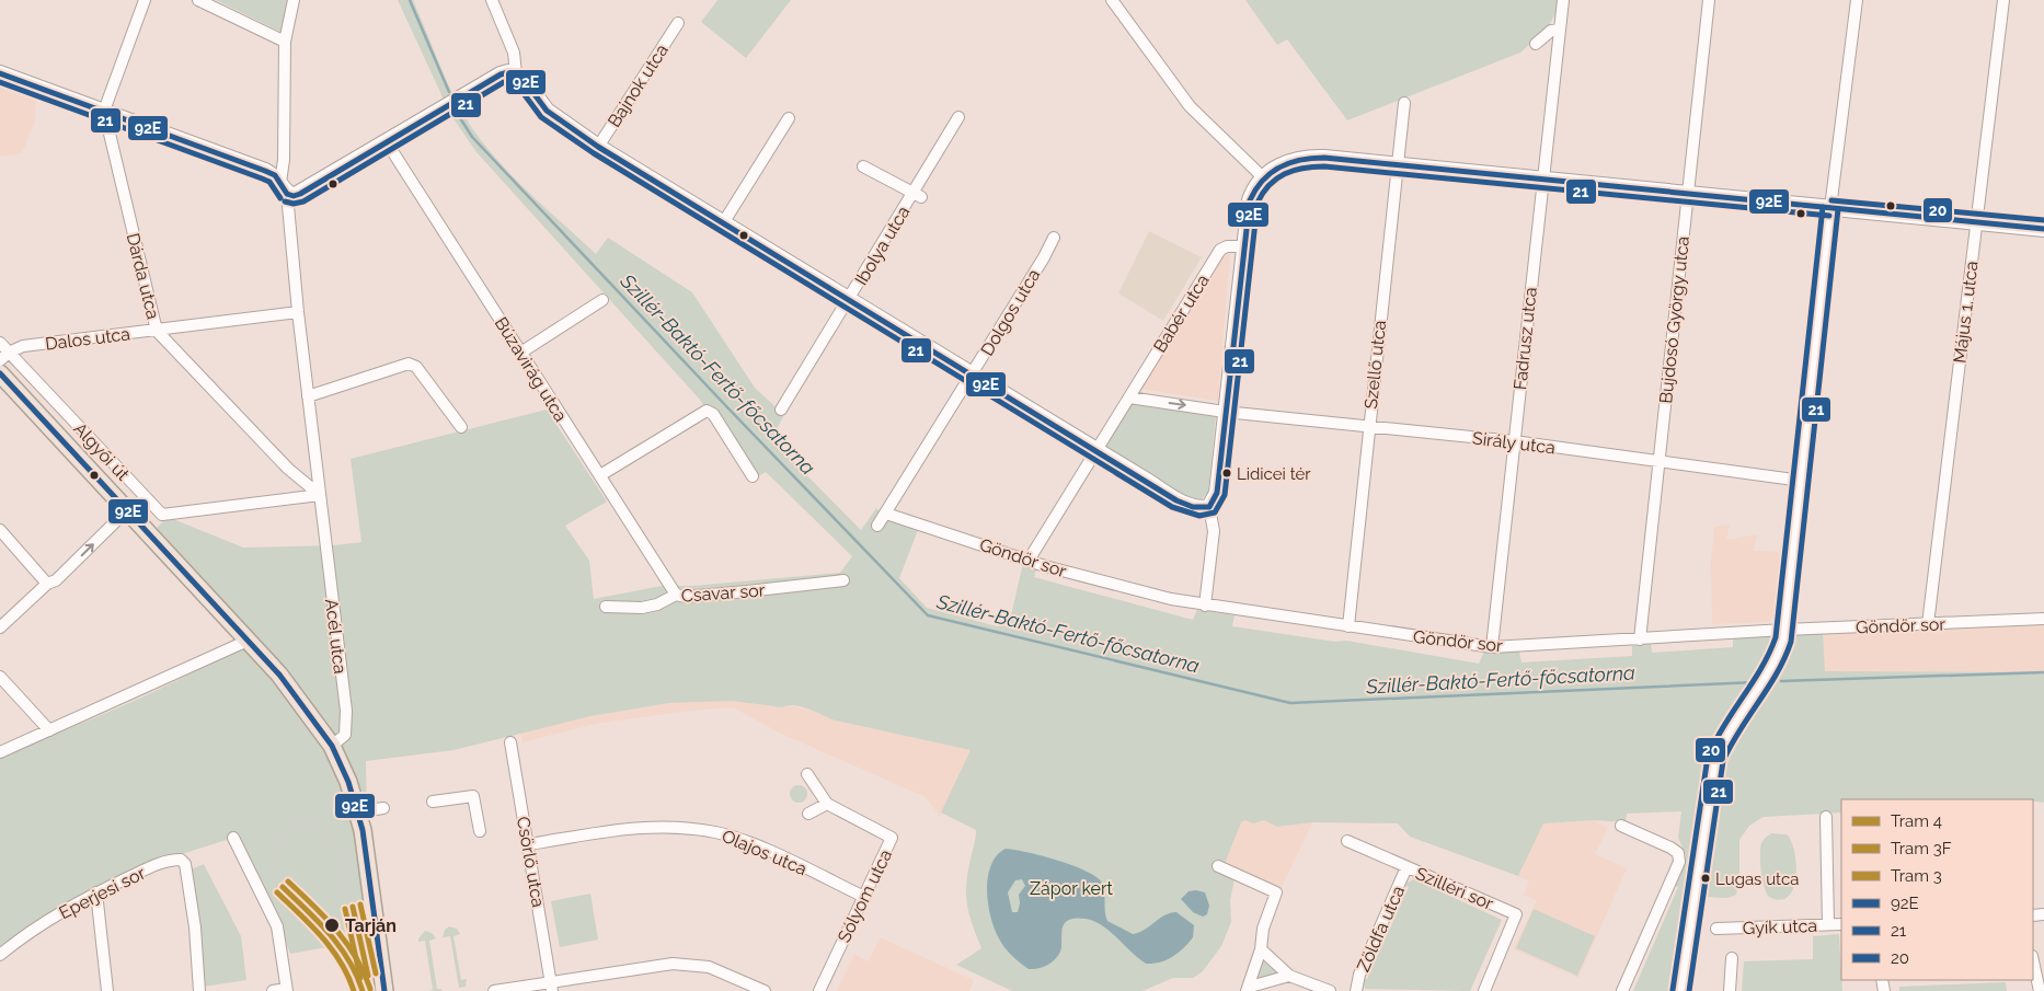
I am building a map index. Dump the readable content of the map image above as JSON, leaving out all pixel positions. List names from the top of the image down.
{
  "streets": {
    "main road": ["Algyői út"],
    "street": [
      "Bajnok utca",
      "Ibolya utca",
      "Dárda utca",
      "Dolgos utca",
      "Május 1. utca",
      "Babér utca",
      "Bujdosó György utca",
      "Dalos utca",
      "Fadrusz utca",
      "Szellő utca",
      "Búzavirág utca",
      "Sirály utca",
      "Göndör sor",
      "Csavar sor",
      "Acél utca",
      "Olajos utca",
      "Csörlő utca",
      "Szilléri sor",
      "Eperjesi sor",
      "Sólyom utca",
      "Gyík utca",
      "Zöldfa utca"
    ]
  },
  "crossings": [
    ["Dárda utca", "Dalos utca"],
    ["Dárda utca", "Algyői út"],
    ["Dárda utca", "Acél utca"],
    ["Dolgos utca", "Göndör sor"],
    ["Május 1. utca", "Göndör sor"],
    ["Bujdosó György utca", "Sirály utca"],
    ["Bujdosó György utca", "Göndör sor"],
    ["Dalos utca", "Algyői út"],
    ["Dalos utca", "Acél utca"],
    ["Fadrusz utca", "Sirály utca"],
    ["Fadrusz utca", "Göndör sor"],
    ["Szellő utca", "Sirály utca"],
    ["Szellő utca", "Göndör sor"],
    ["Búzavirág utca", "Csavar sor"],
    ["Algyői út", "Acél utca"],
    ["Olajos utca", "Csörlő utca"],
    ["Olajos utca", "Sólyom utca"],
    ["Szilléri sor", "Zöldfa utca"]
  ],
  "water": ["Szillér-Baktó-Fertő-főcsatorna"],
  "parks": ["Zápor kert"],
  "places": ["Lidicei tér", "Lugas utca", "Tarján"],
  "lines": [
    "transit line 92E",
    "transit line 21",
    "transit line 20",
    "tram line 3",
    "tram line 4",
    "tram line 3F"
  ],
  "legend": [
    "Tram 4",
    "Tram 3F",
    "Tram 3",
    "92E",
    "21",
    "20"
  ]
}
